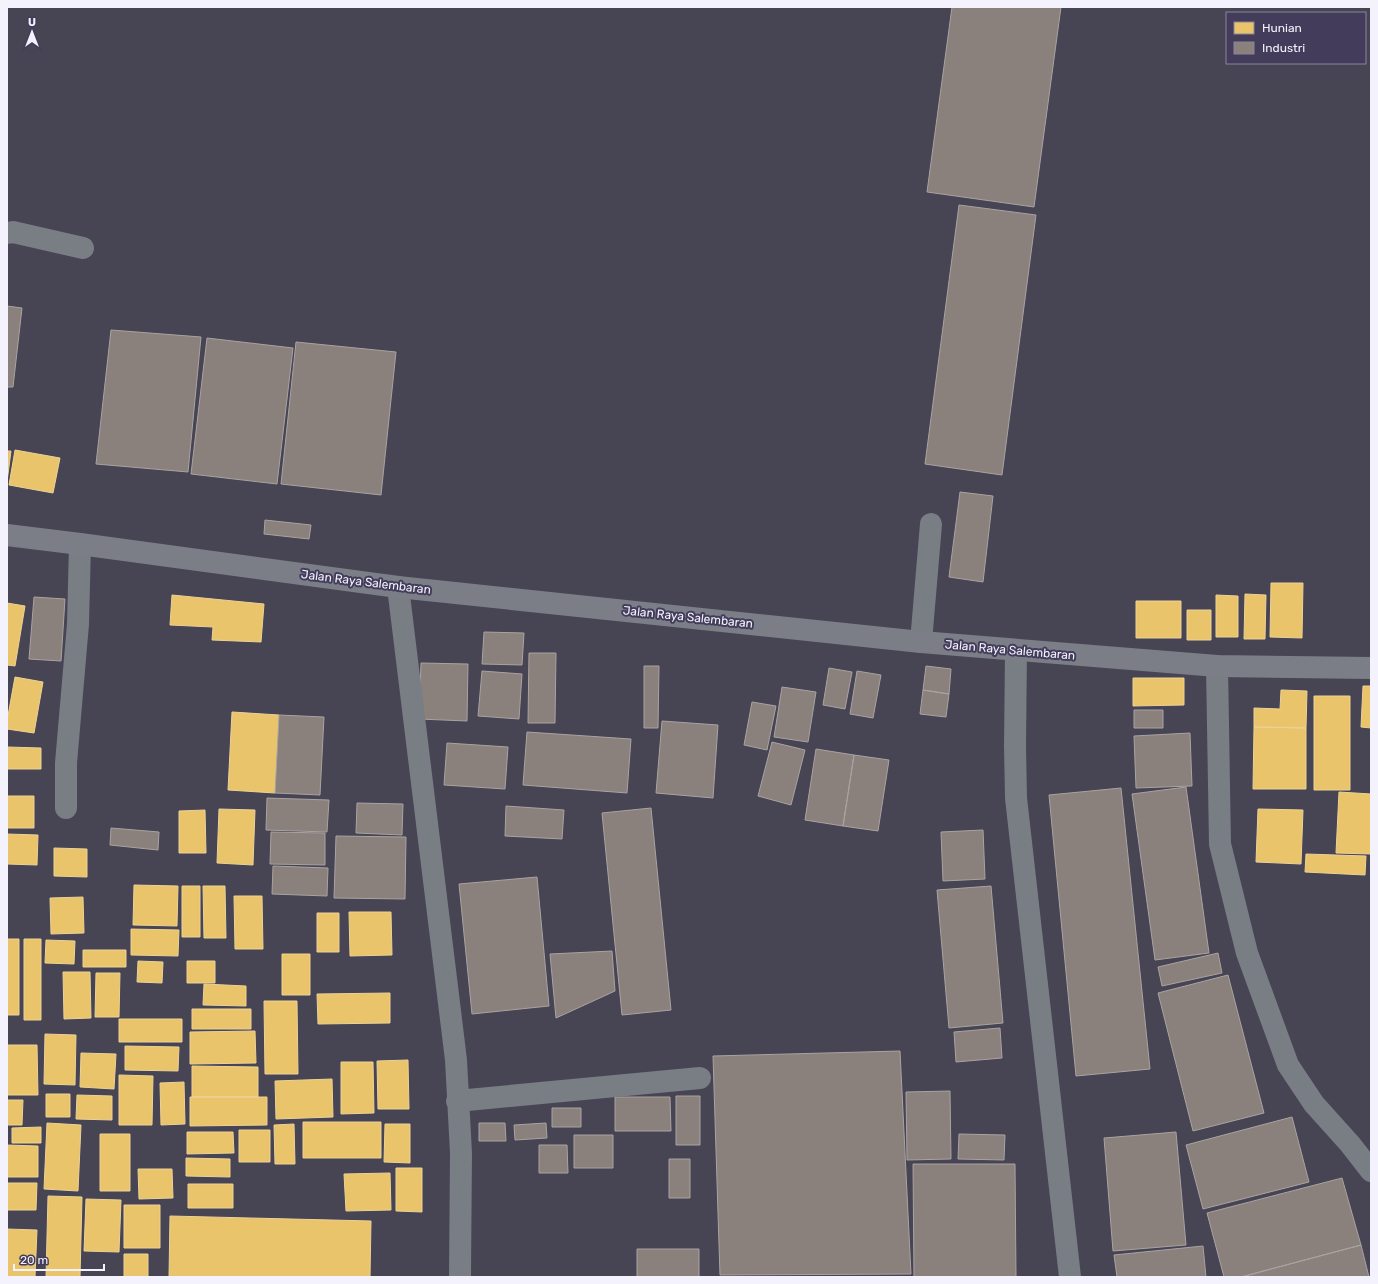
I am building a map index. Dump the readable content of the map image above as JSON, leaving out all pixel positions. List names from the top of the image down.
{
  "streets": {
    "main road": ["Jalan Raya Salembaran"]
  },
  "legend": ["Hunian", "Industri"],
  "scale_bar": "20 m",
  "north": "top"
}
